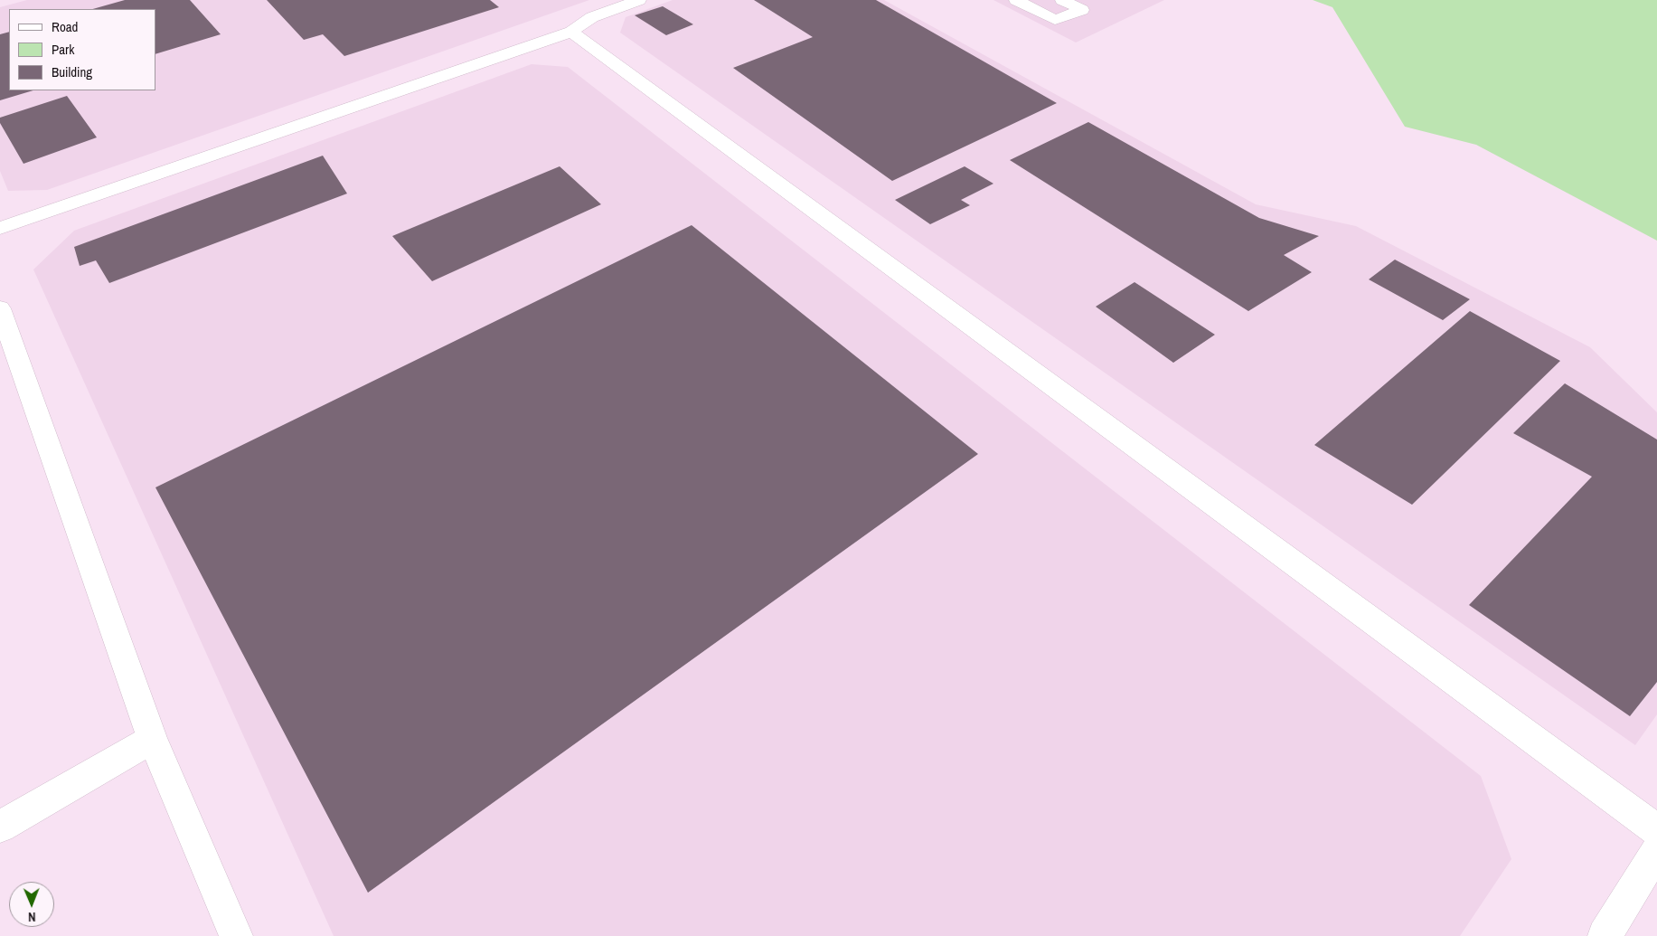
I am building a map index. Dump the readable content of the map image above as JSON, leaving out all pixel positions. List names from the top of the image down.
{
  "legend": ["Road", "Park", "Building"],
  "north": "bottom"
}
